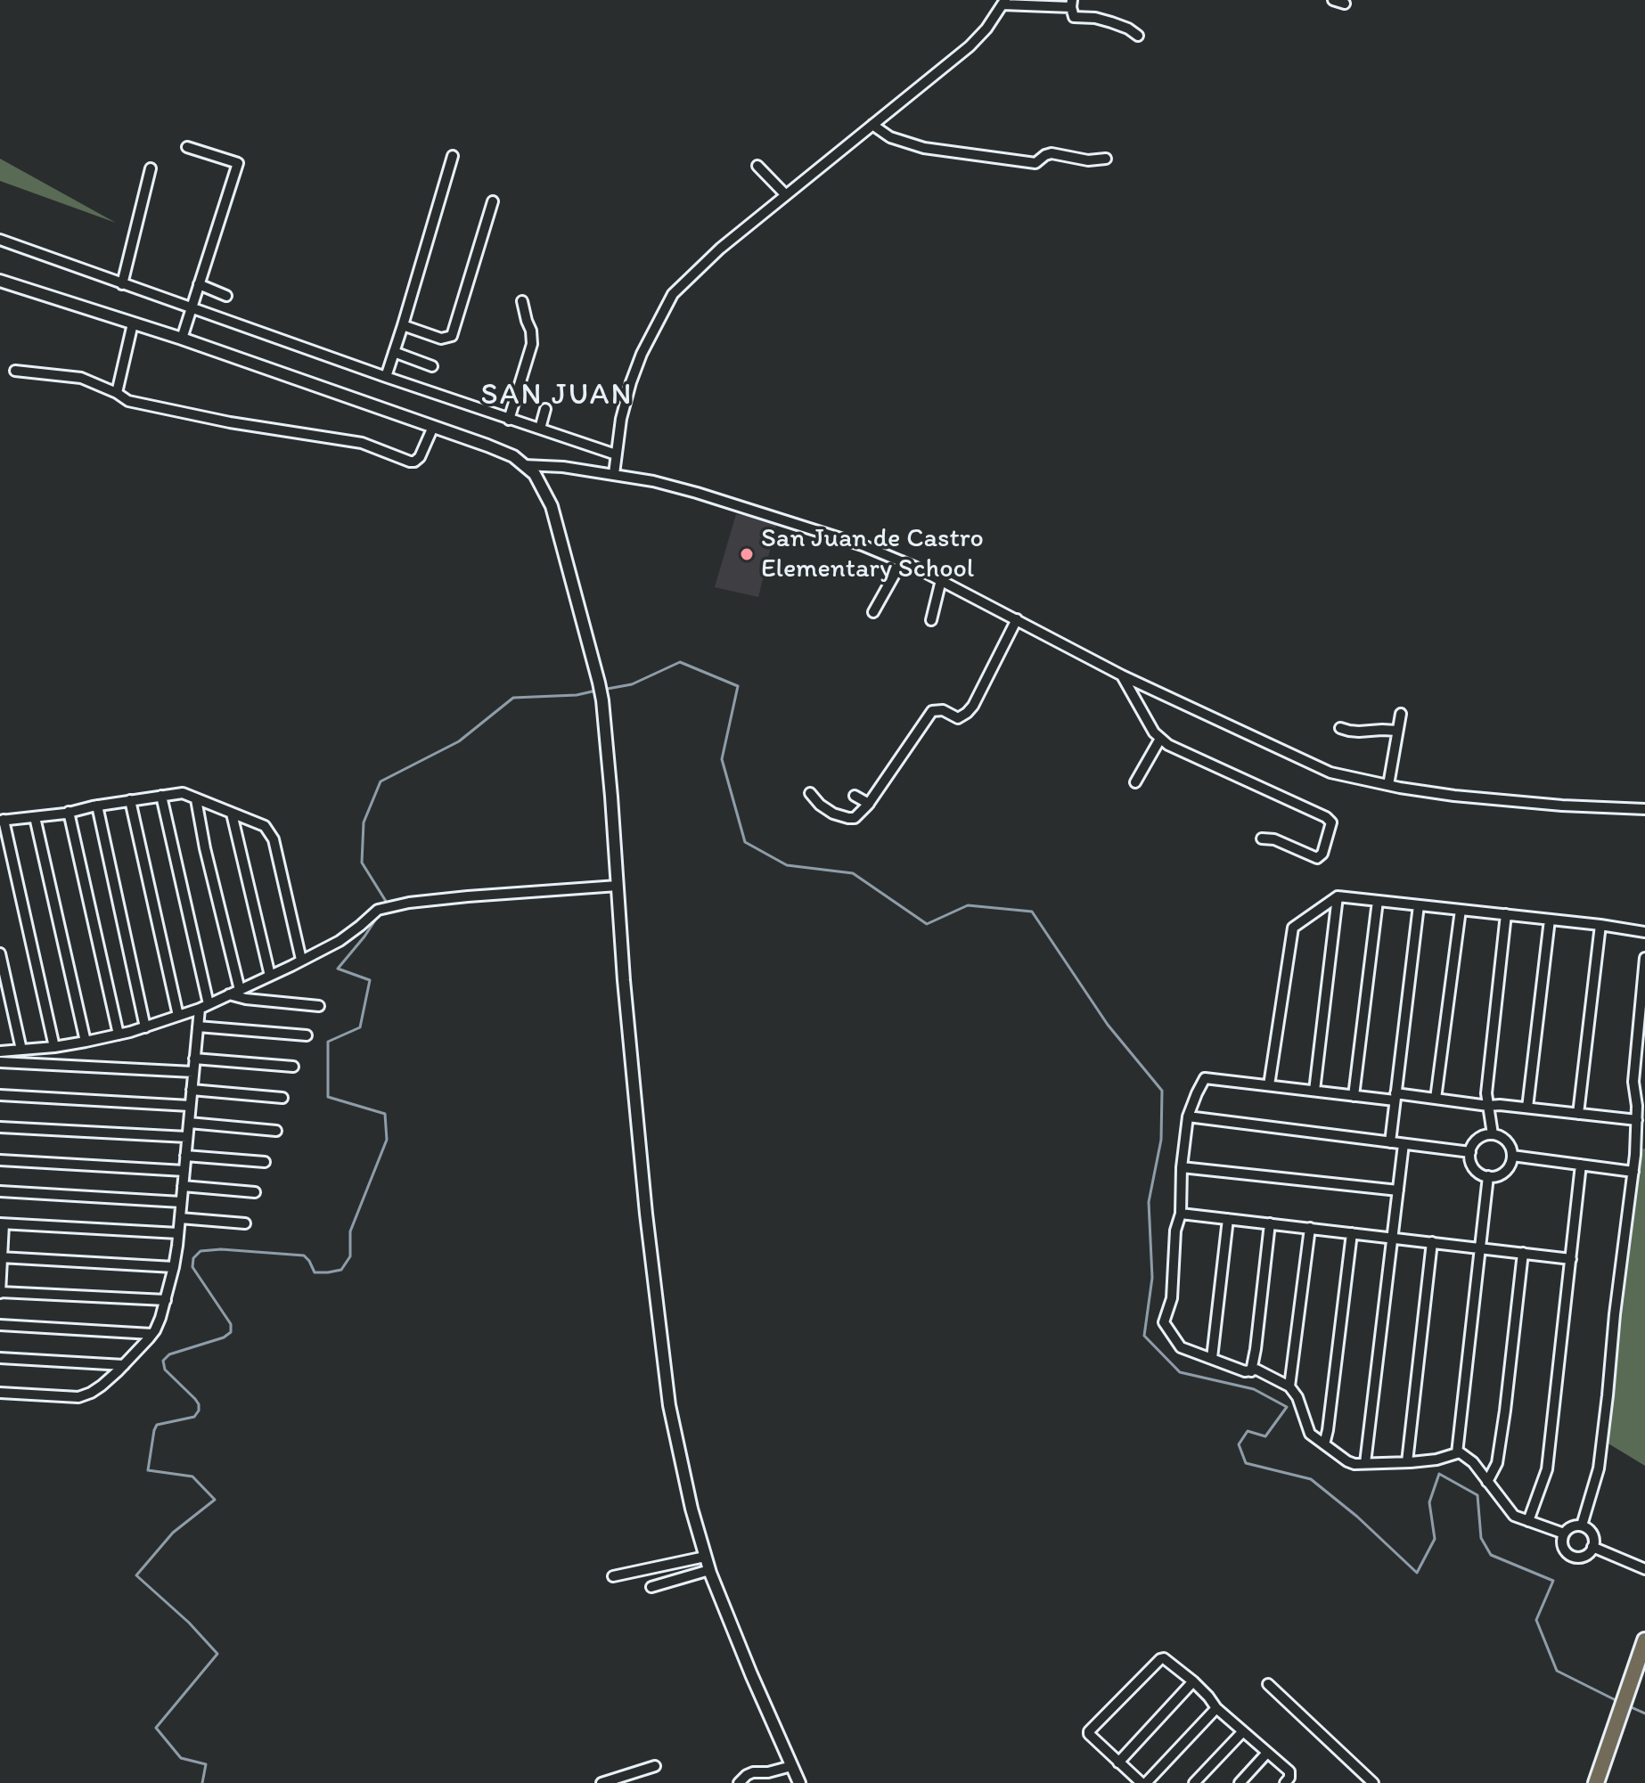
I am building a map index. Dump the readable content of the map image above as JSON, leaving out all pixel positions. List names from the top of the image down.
{
  "districts": ["SAN JUAN"],
  "places": ["San Juan de Castro Elementary School"]
}
